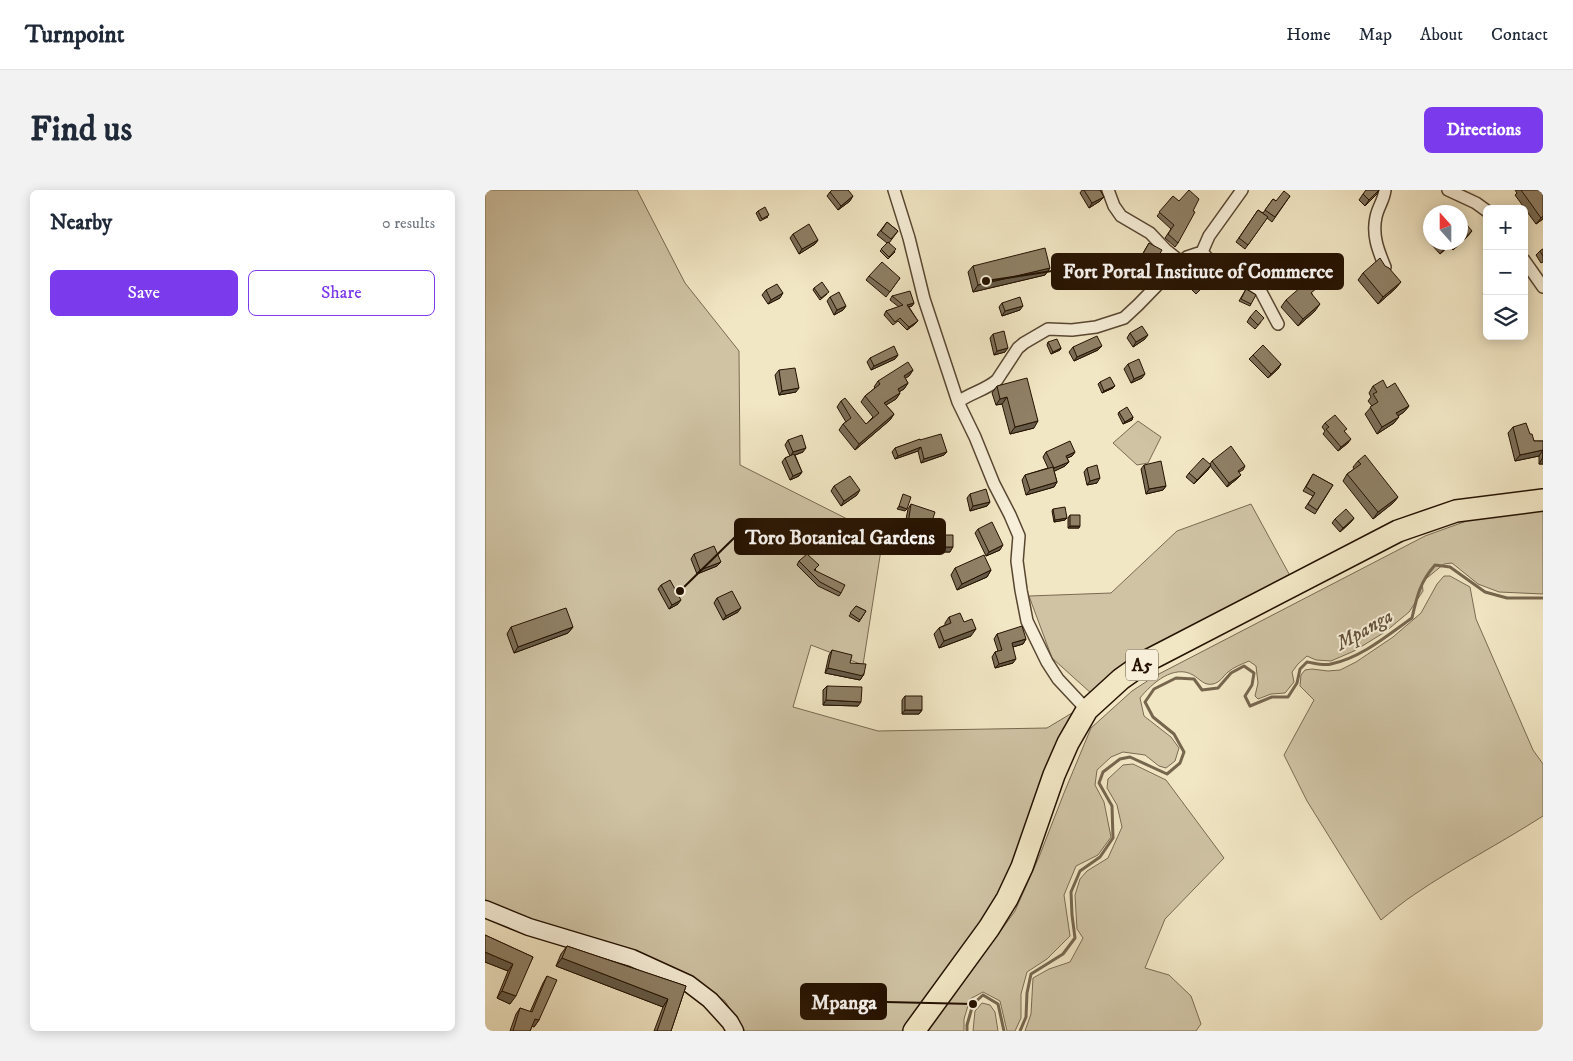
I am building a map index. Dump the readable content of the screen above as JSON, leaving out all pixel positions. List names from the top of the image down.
{
  "streets": {
    "highway": ["A5"]
  },
  "water": ["Mpanga"],
  "places": ["Fort Portal Institute of Commerce", "Toro Botanical Gardens", "Mpanga"],
  "north": "top",
  "page": {
    "header": "Turnpoint",
    "nav": [
      "Home",
      "Map",
      "About",
      "Contact"
    ],
    "buttons": [
      "Directions",
      ["Save", "Share"]
    ],
    "title": "Find us",
    "heading": ["Nearby", "0 results"],
    "map_buttons": ["+", "−"]
  }
}
